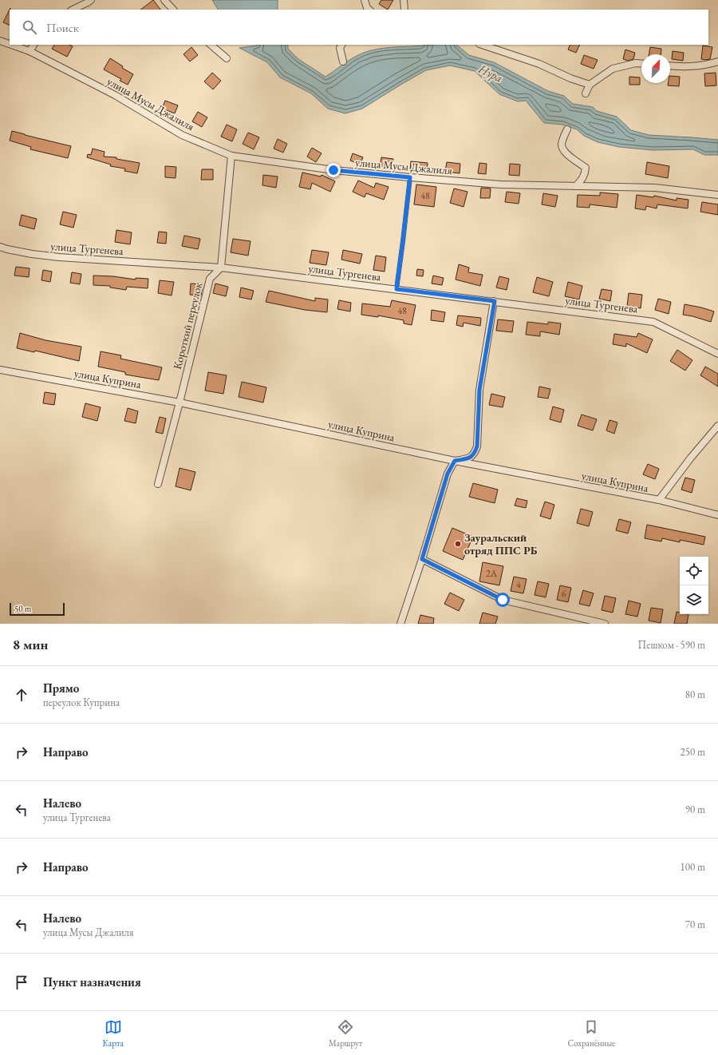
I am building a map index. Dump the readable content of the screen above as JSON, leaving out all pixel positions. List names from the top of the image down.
{
  "streets": {
    "street": [
      "улица Мусы Джалиля",
      "улица Тургенева",
      "Короткий переулок",
      "улица Куприна"
    ]
  },
  "crossings": [
    ["улица Тургенева", "Короткий переулок"],
    ["Короткий переулок", "улица Куприна"]
  ],
  "water": ["Нура"],
  "places": ["Зауральский отряд ППС РБ"],
  "house_numbers": [
    "48",
    "48",
    "2А",
    "4",
    "6"
  ],
  "scale_bar": "50 m",
  "north": "top right",
  "page": {
    "search": "Поиск",
    "scale": "50 m",
    "heading": ["8 мин", "Пешком · 590 m"],
    "list": [
      ["Прямо", "переулок Куприна", "80 m"],
      ["Направо", "250 m"],
      ["Налево", "улица Тургенева", "90 m"],
      ["Направо", "100 m"],
      ["Налево", "улица Мусы Джалиля", "70 m"],
      "Пункт назначения"
    ],
    "nav": ["Карта", "Маршрут", "Сохранённые"]
  }
}
